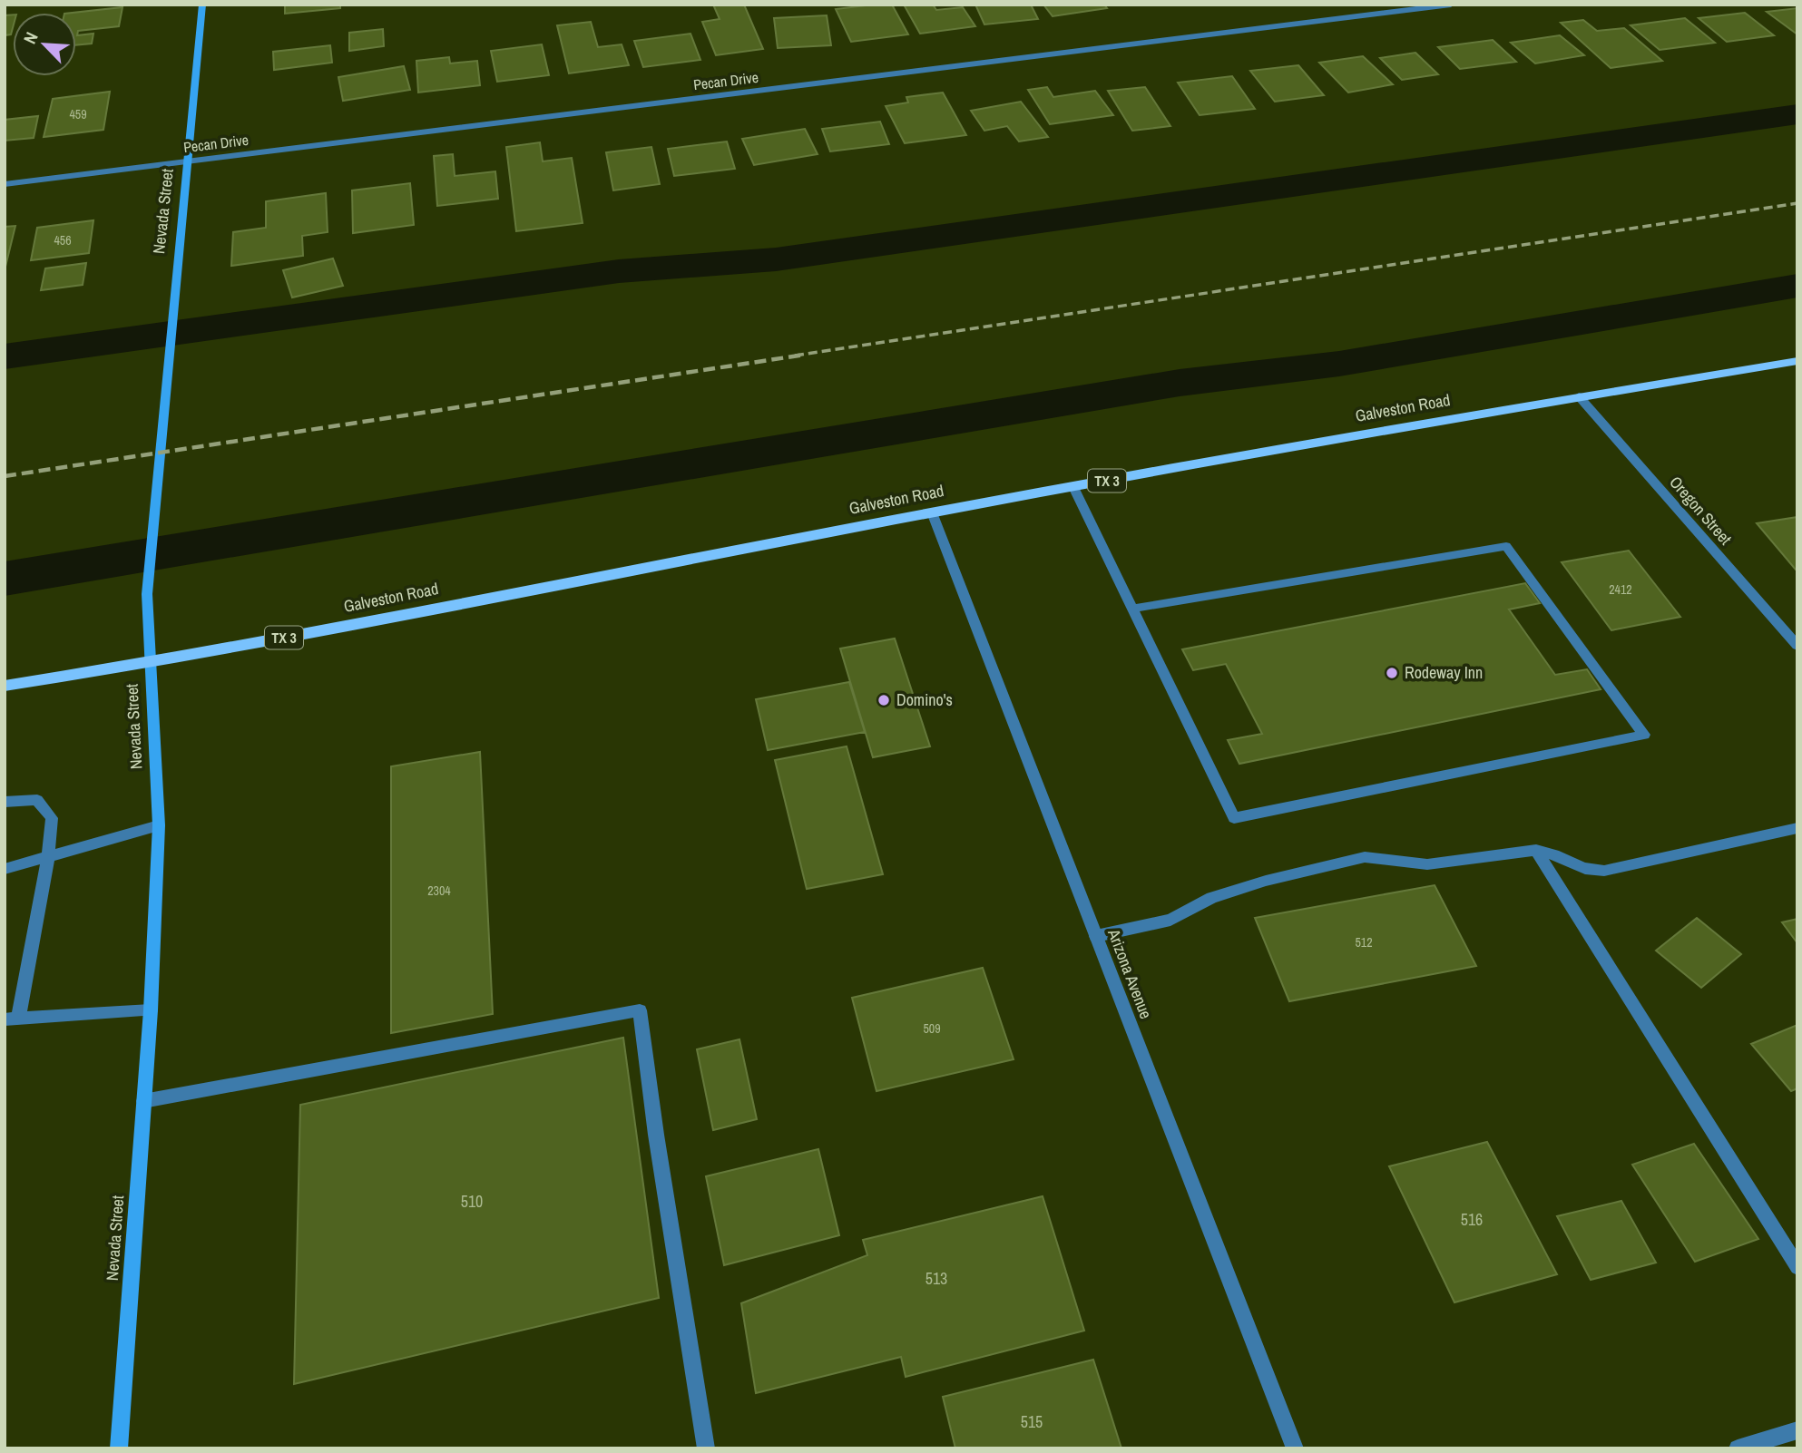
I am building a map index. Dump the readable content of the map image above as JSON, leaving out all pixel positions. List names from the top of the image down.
{
  "streets": {
    "main road": ["Galveston Road", "TX 3"],
    "street": [
      "Pecan Drive",
      "Nevada Street",
      "Oregon Street",
      "Arizona Avenue"
    ]
  },
  "crossings": [
    ["Pecan Drive", "Nevada Street"],
    ["Nevada Street", "Galveston Road"],
    ["Galveston Road", "Oregon Street"],
    ["Galveston Road", "Arizona Avenue"]
  ],
  "places": ["Rodeway Inn", "Domino's"],
  "house_numbers": [
    "459",
    "456",
    "2412",
    "2304",
    "512",
    "509",
    "510",
    "516",
    "513",
    "515"
  ],
  "north": "top left"
}
